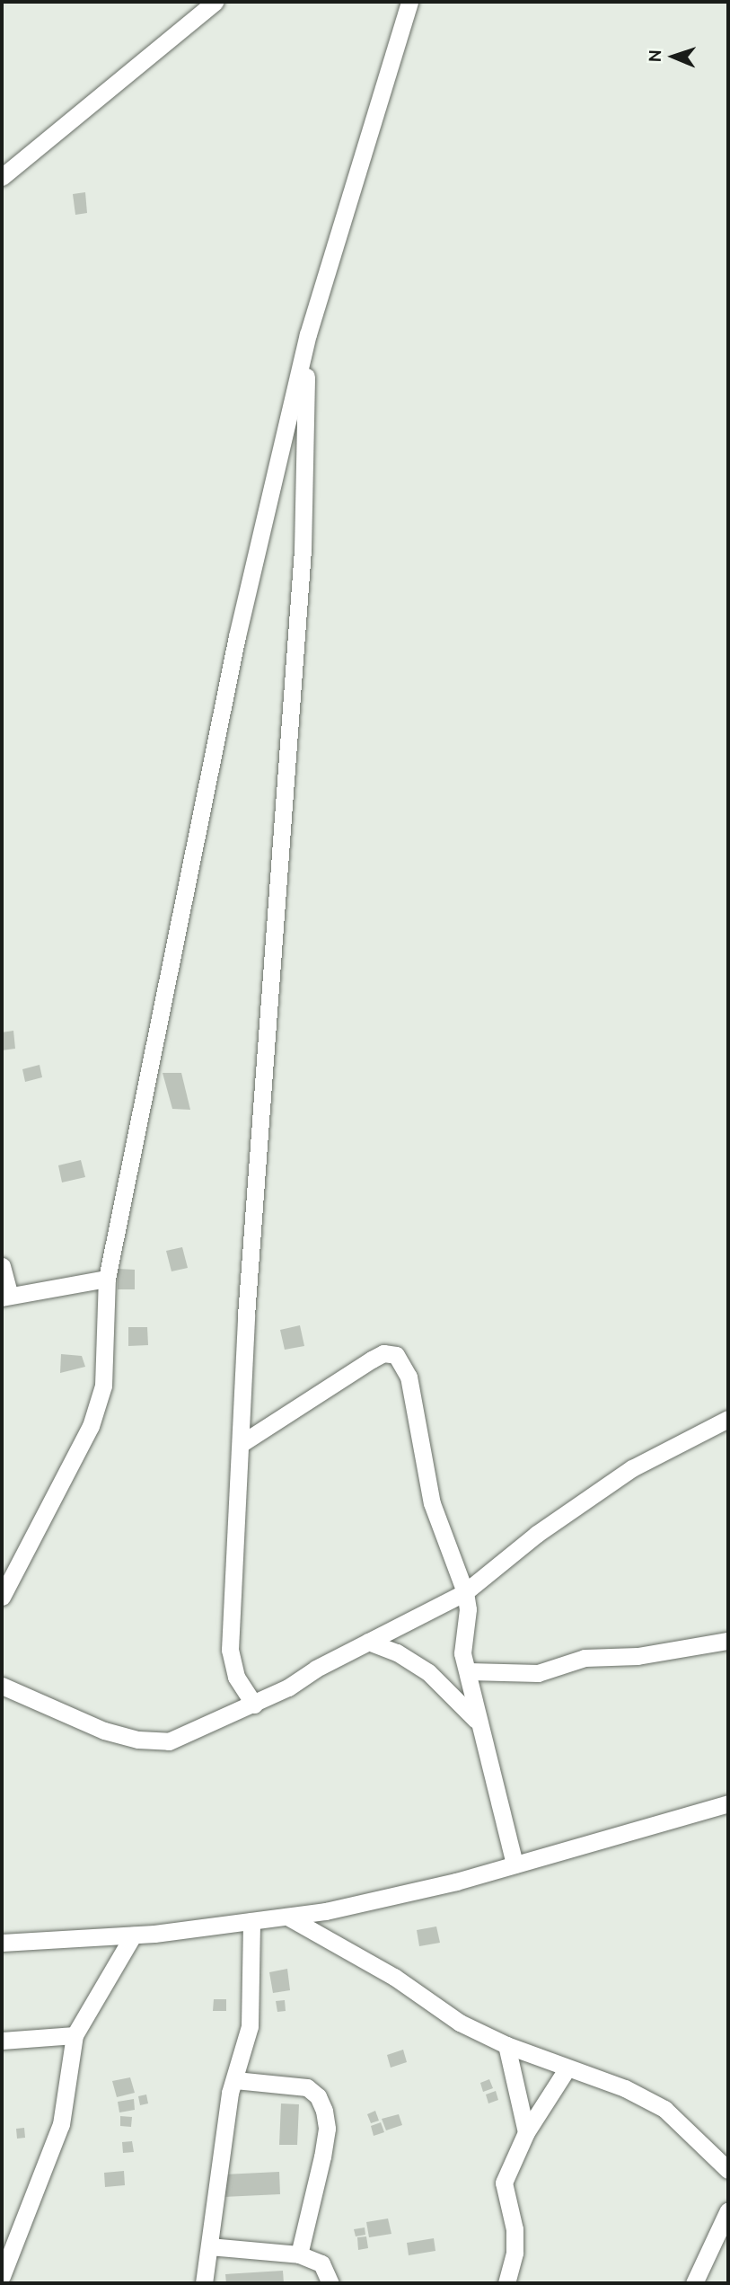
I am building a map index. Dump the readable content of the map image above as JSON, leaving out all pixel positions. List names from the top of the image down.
{
  "north": "left"
}
